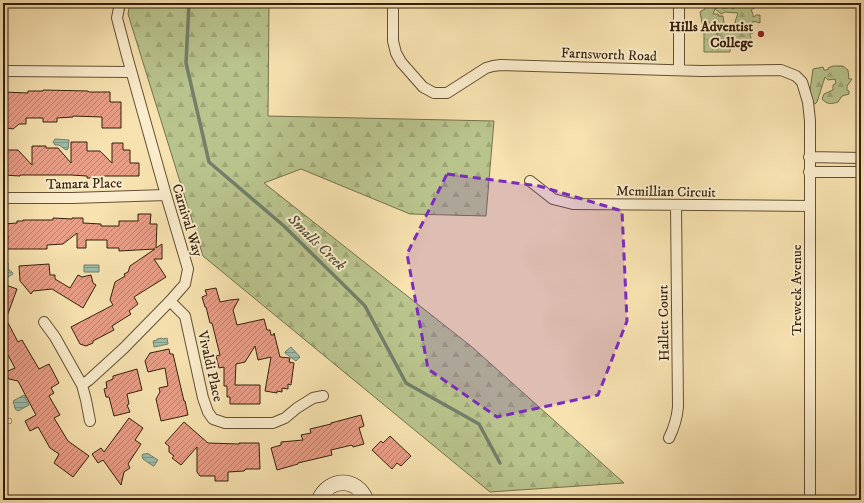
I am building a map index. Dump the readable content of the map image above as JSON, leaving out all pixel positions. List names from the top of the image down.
{
  "streets": {
    "street": [
      "Farnsworth Road",
      "Tamara Place",
      "Mcmillian Circuit",
      "Carnival Way",
      "Treweek Avenue",
      "Hallett Court",
      "Vivaldi Place"
    ]
  },
  "crossings": [
    ["Farnsworth Road", "Treweek Avenue"],
    ["Tamara Place", "Carnival Way"],
    ["Mcmillian Circuit", "Treweek Avenue"],
    ["Mcmillian Circuit", "Hallett Court"],
    ["Carnival Way", "Vivaldi Place"]
  ],
  "water": ["Smalls Creek"],
  "places": ["Hills Adventist College"]
}
